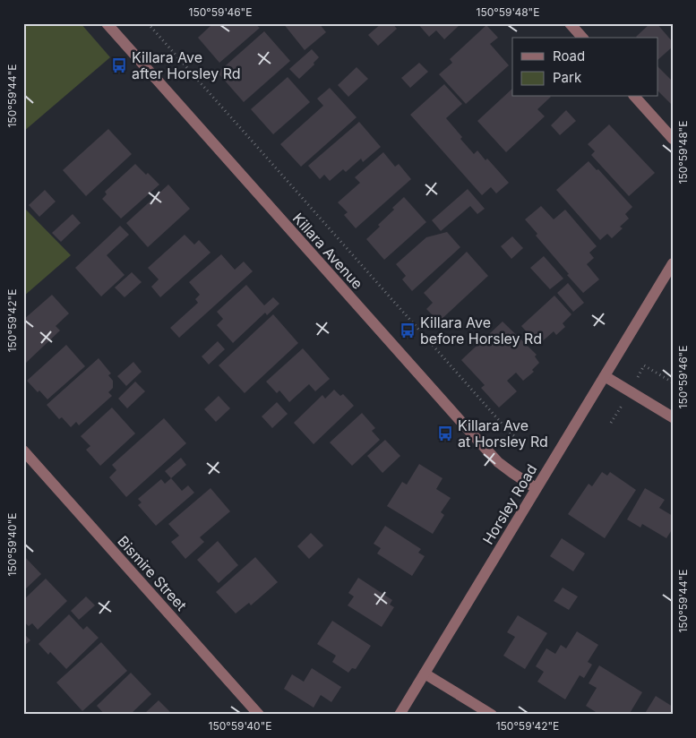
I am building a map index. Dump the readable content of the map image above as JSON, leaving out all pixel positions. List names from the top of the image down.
{
  "streets": {
    "street": ["Killara Avenue", "Horsley Road", "Bismire Street"]
  },
  "crossings": [
    ["Killara Avenue", "Horsley Road"]
  ],
  "places": {
    "bus stop": ["Killara Ave after Horsley Rd", "Killara Ave before Horsley Rd", "Killara Ave at Horsley Rd"]
  },
  "legend": ["Road", "Park"],
  "coordinates": [
    "150°59'46\"E",
    "150°59'48\"E",
    "150°59'44\"E",
    "150°59'42\"E",
    "150°59'40\"E"
  ]
}
